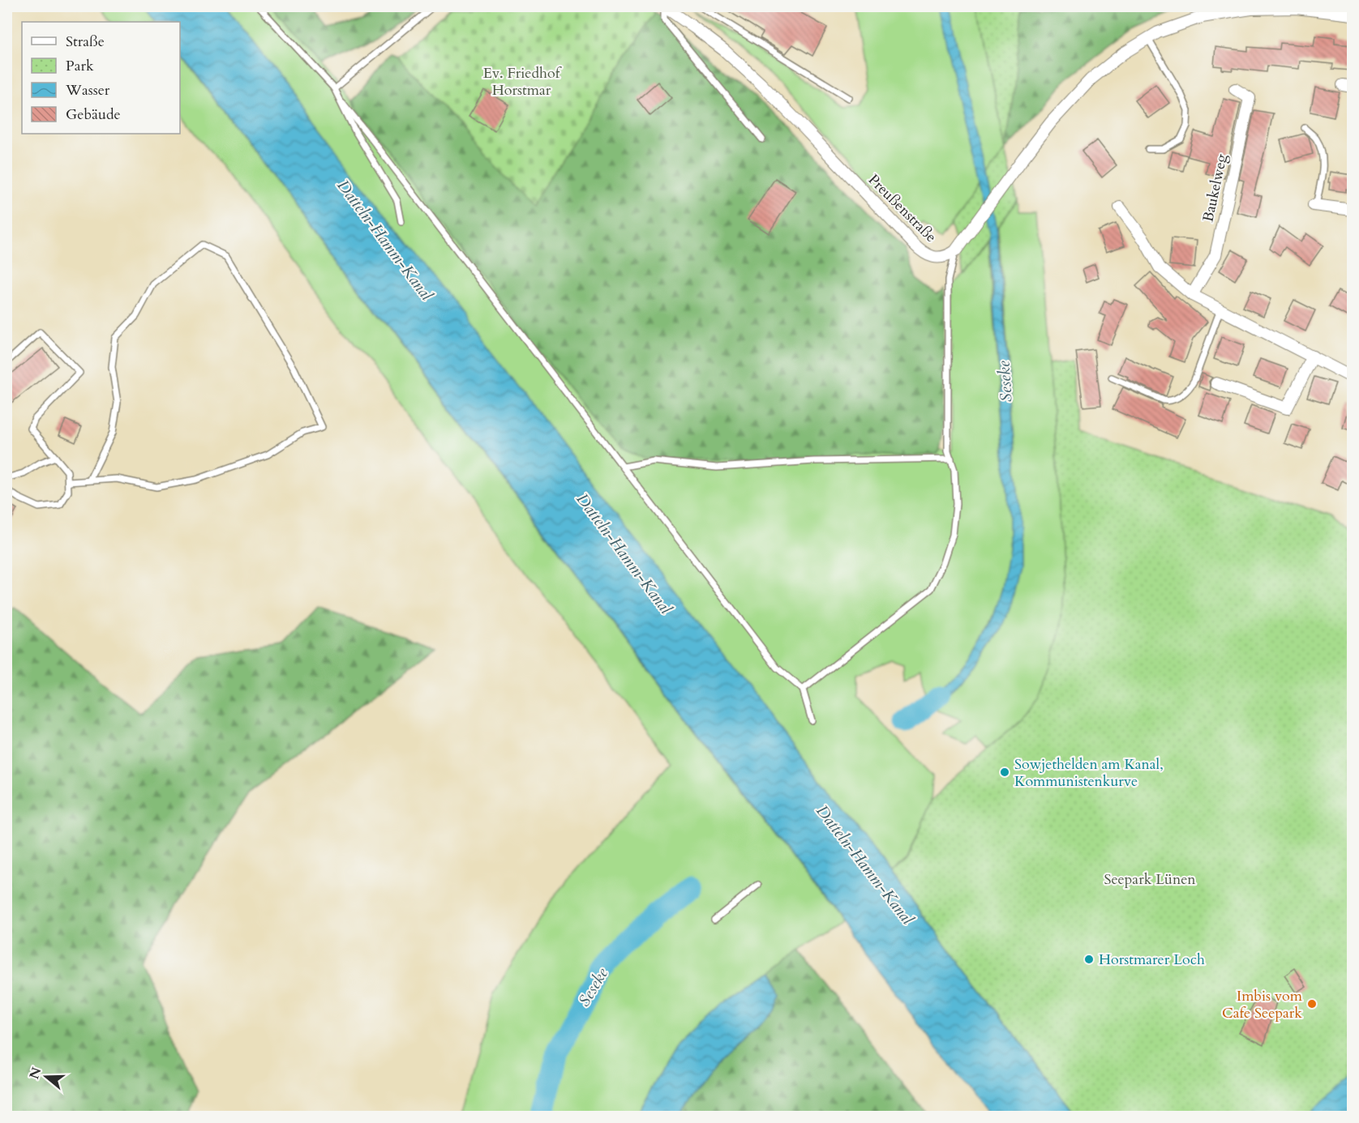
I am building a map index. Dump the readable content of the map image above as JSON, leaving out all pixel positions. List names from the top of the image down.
{
  "streets": {
    "street": ["Baukelweg", "Preußenstraße"]
  },
  "water": ["Datteln-Hamm-Kanal", "Seseke"],
  "parks": ["Ev. Friedhof Horstmar", "Seepark Lünen"],
  "places": ["Sowjethelden am Kanal, Kommunistenkurve", "Horstmarer Loch", "Imbis vom Cafe Seepark"],
  "legend": [
    "Straße",
    "Park",
    "Wasser",
    "Gebäude"
  ],
  "north": "left"
}
